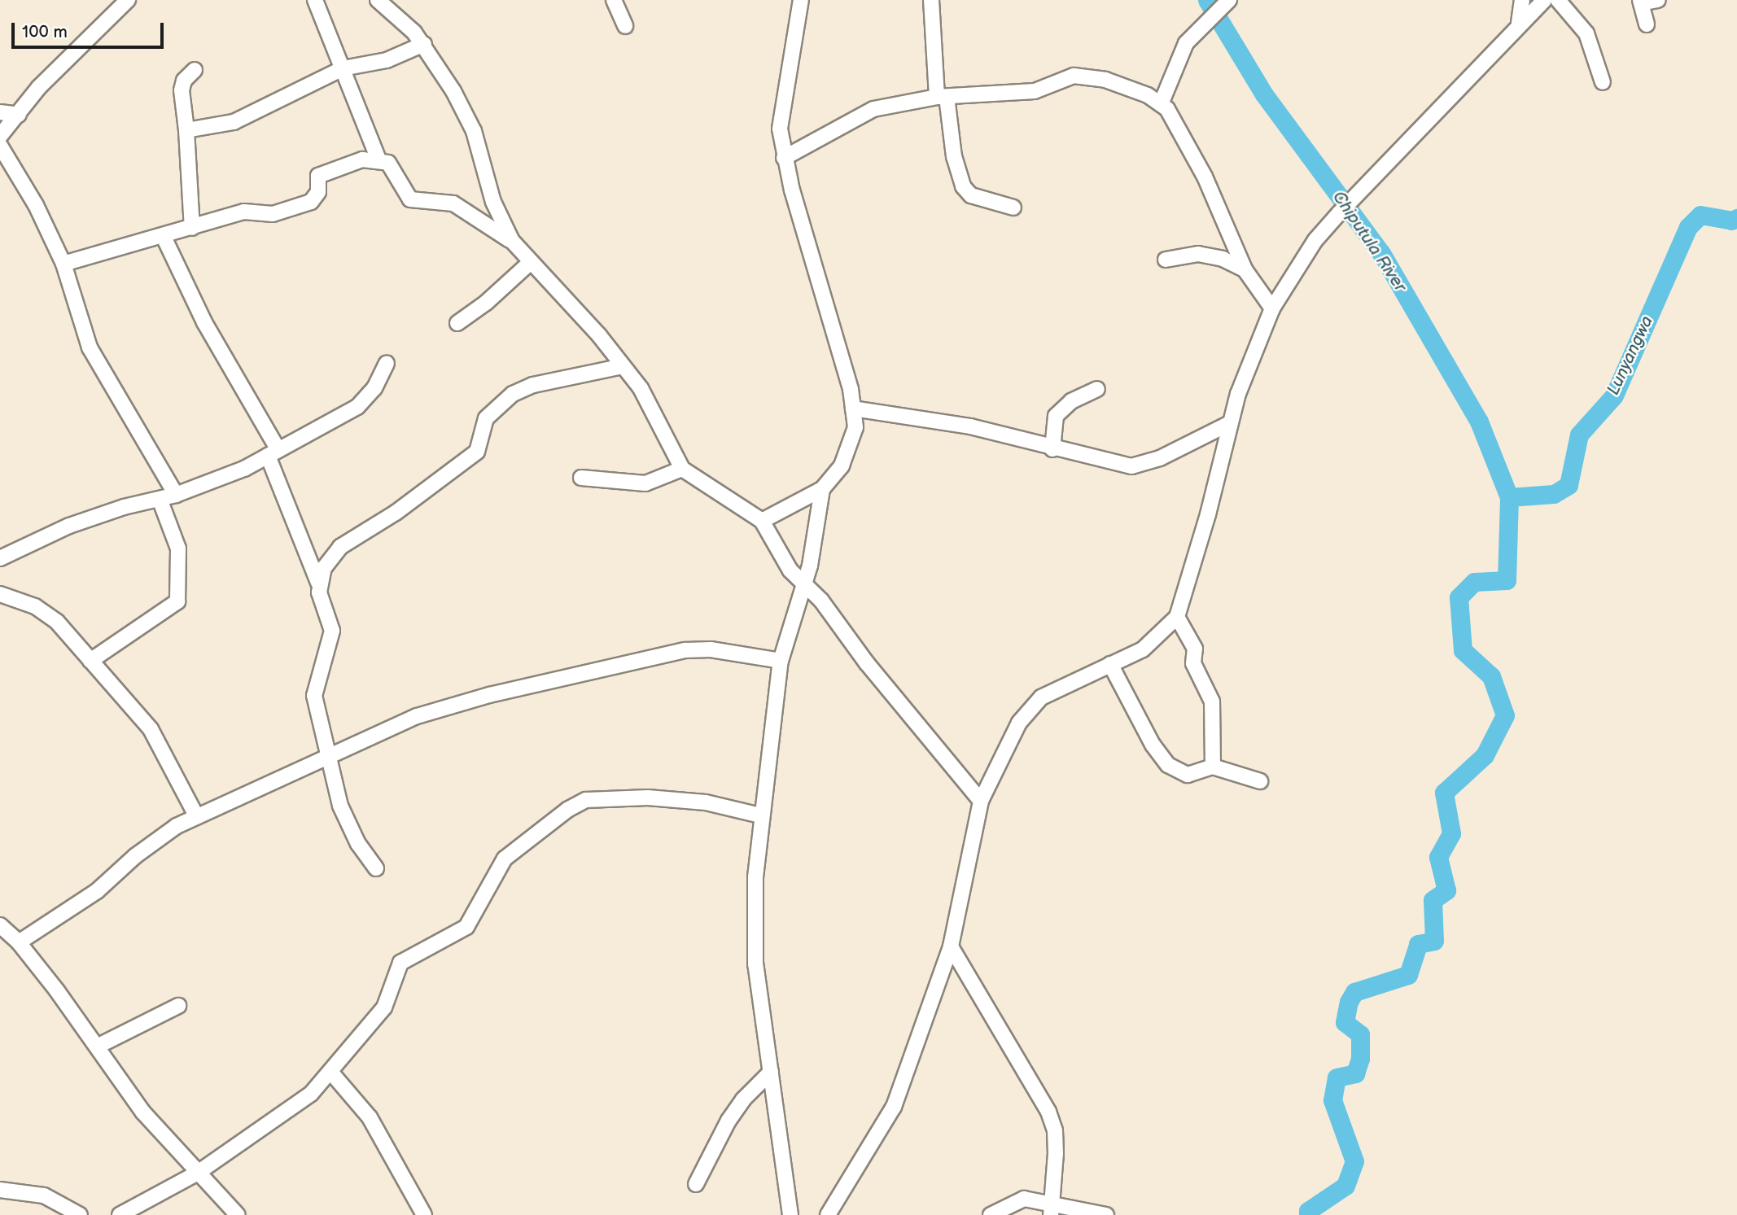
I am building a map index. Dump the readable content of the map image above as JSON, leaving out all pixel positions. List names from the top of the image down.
{
  "water": ["Chiputula River", "Lunyangwa"],
  "scale_bar": "100 m"
}
